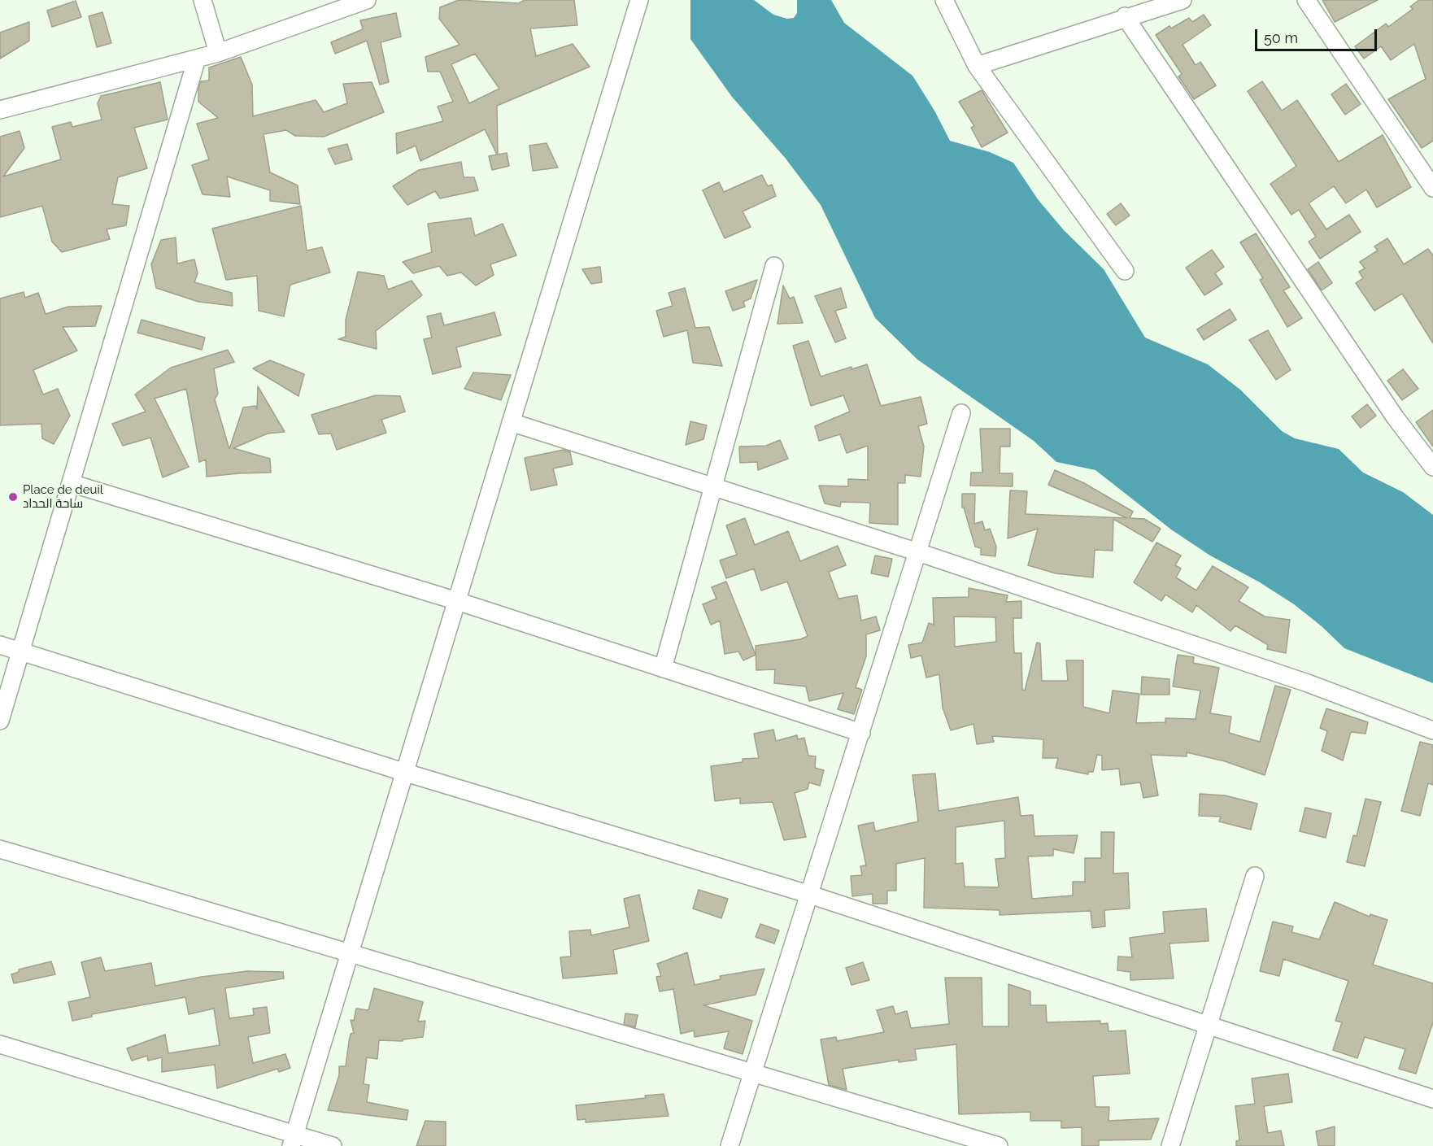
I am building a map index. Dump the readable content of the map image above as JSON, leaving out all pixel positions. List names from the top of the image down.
{
  "places": ["Place de deuil ساحة الحداد"],
  "scale_bar": "50 m"
}
